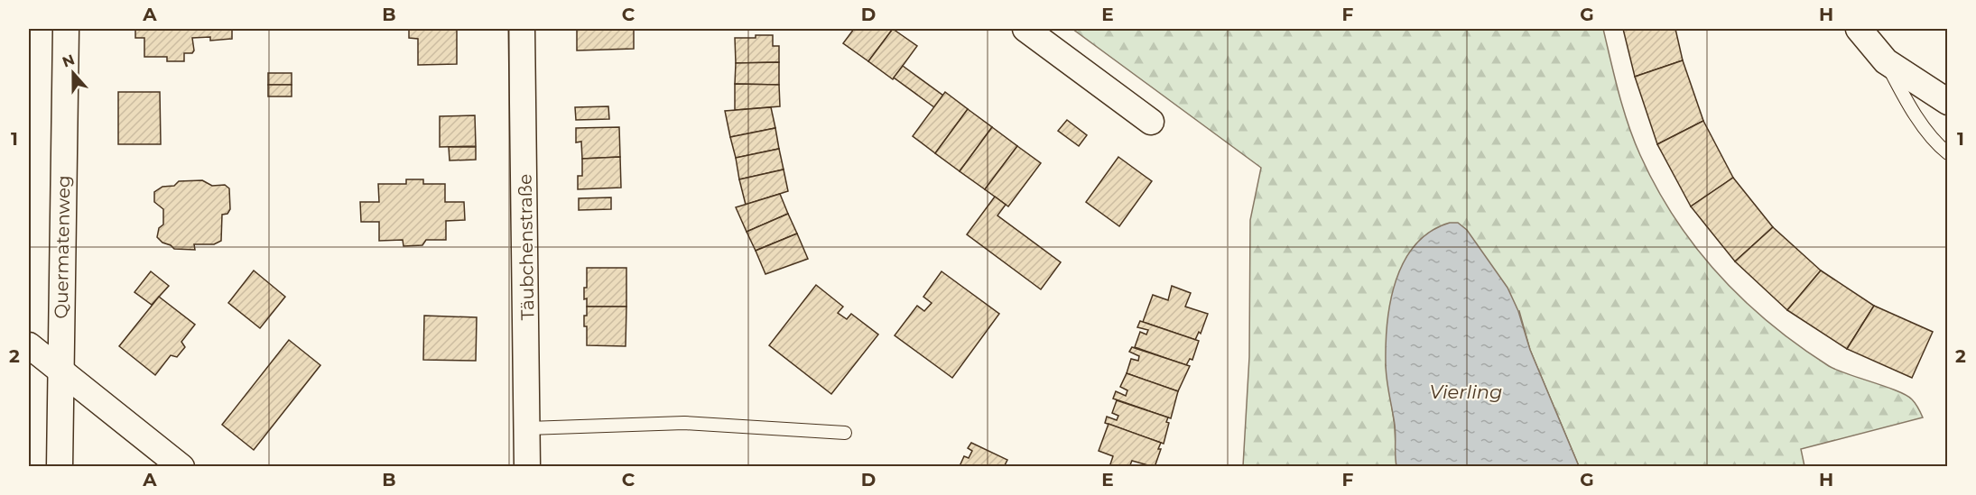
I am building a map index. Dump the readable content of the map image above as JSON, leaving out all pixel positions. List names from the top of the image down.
{
  "streets": {
    "street": ["Quermatenweg", "Täubchenstraße"]
  },
  "water": ["Vierling"],
  "north": "top",
  "grid": {
    "columns": [
      "A",
      "B",
      "C",
      "D",
      "E",
      "F",
      "G",
      "H"
    ],
    "rows": ["1", "2"]
  }
}
